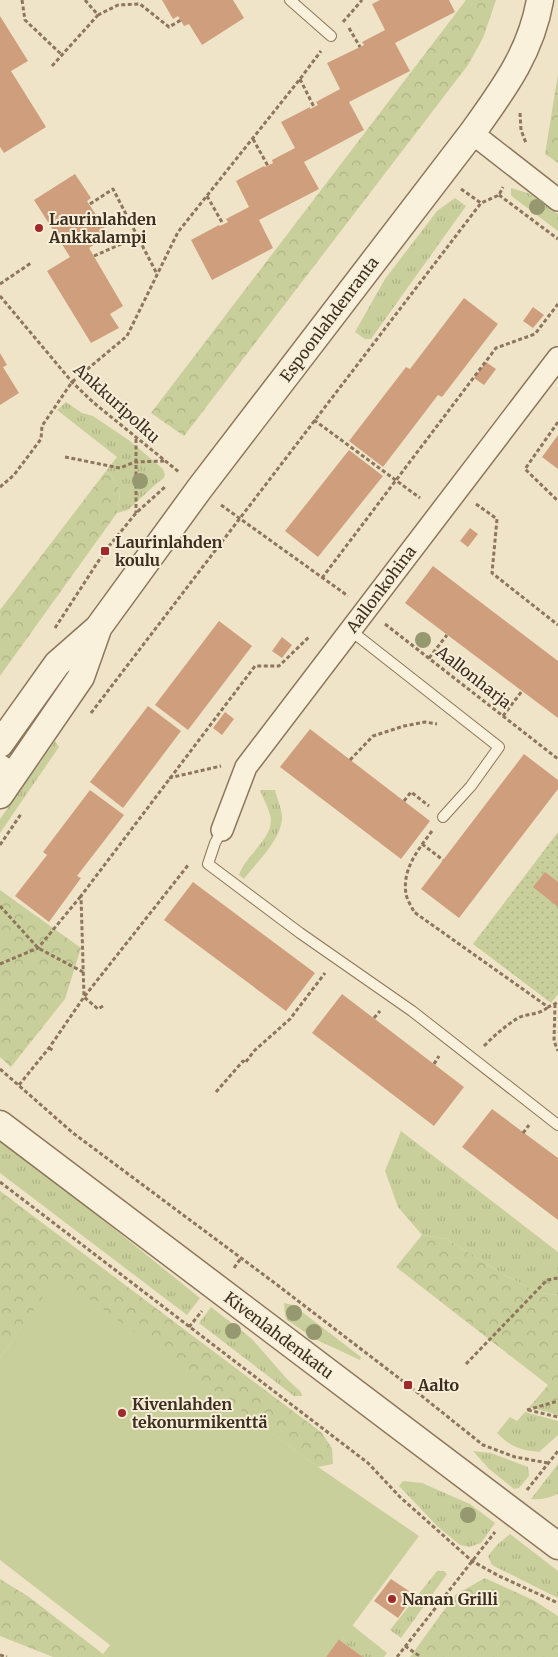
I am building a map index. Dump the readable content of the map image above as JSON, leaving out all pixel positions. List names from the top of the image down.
{
  "streets": {
    "street": ["Espoonlahdenranta", "Aallonkohina", "Kivenlahdenkatu"],
    "path": ["Ankkuripolku", "Aallonharja"]
  },
  "places": {
    "other": ["Laurinlahden Ankkalampi", "Kivenlahden tekonurmikenttä", "Nanan Grilli"],
    "transit": ["Laurinlahden koulu", "Aalto"]
  }
}
